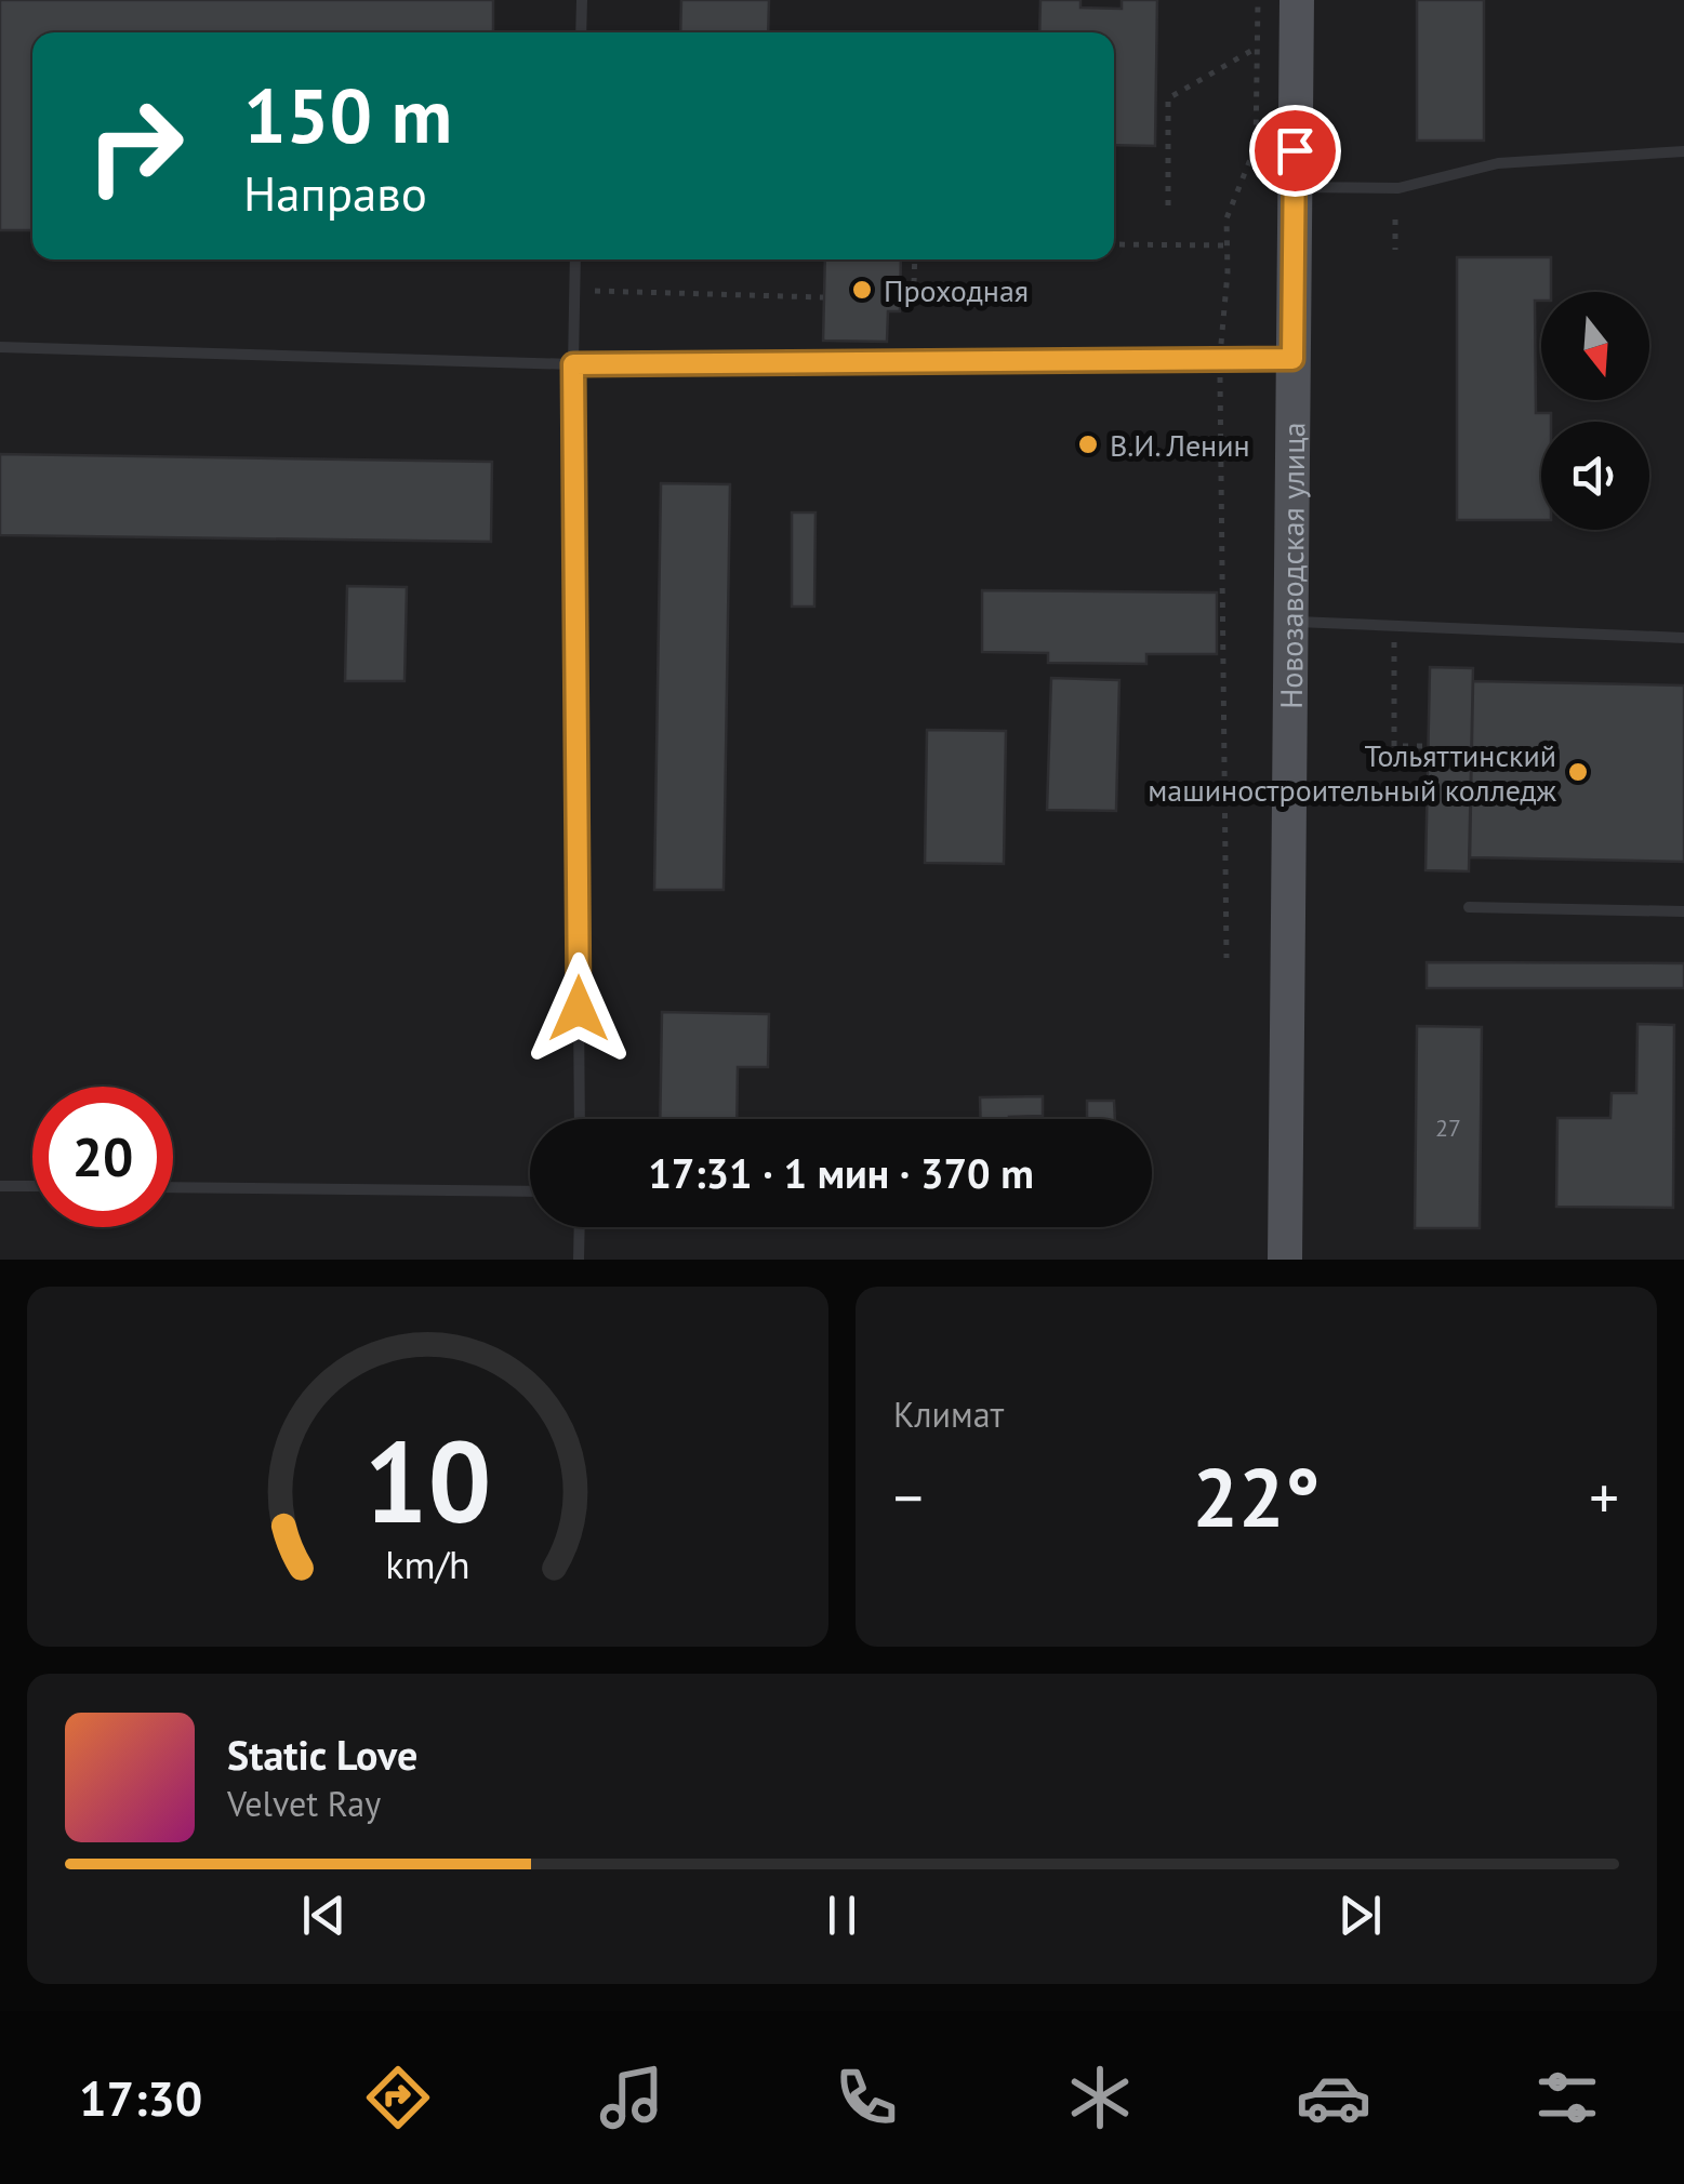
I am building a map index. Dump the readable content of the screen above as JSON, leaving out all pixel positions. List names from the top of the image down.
{
  "streets": {
    "main road": ["Новозаводская улица"]
  },
  "places": ["Проходная", "В.И. Ленин", "Тольяттинский машиностроительный колледж"],
  "house_numbers": ["27"],
  "north": "bottom",
  "page": {
    "turn": ["150 m", "Направо"],
    "limit": "20",
    "trip": "17:31 · 1 мин · 370 m",
    "tile": "Климат",
    "heat": ["−", "22°", "+"],
    "song": ["Static Love", "Velvet Ray"],
    "tabs": "17:30",
    "gauge": ["10", "km/h"]
  }
}
